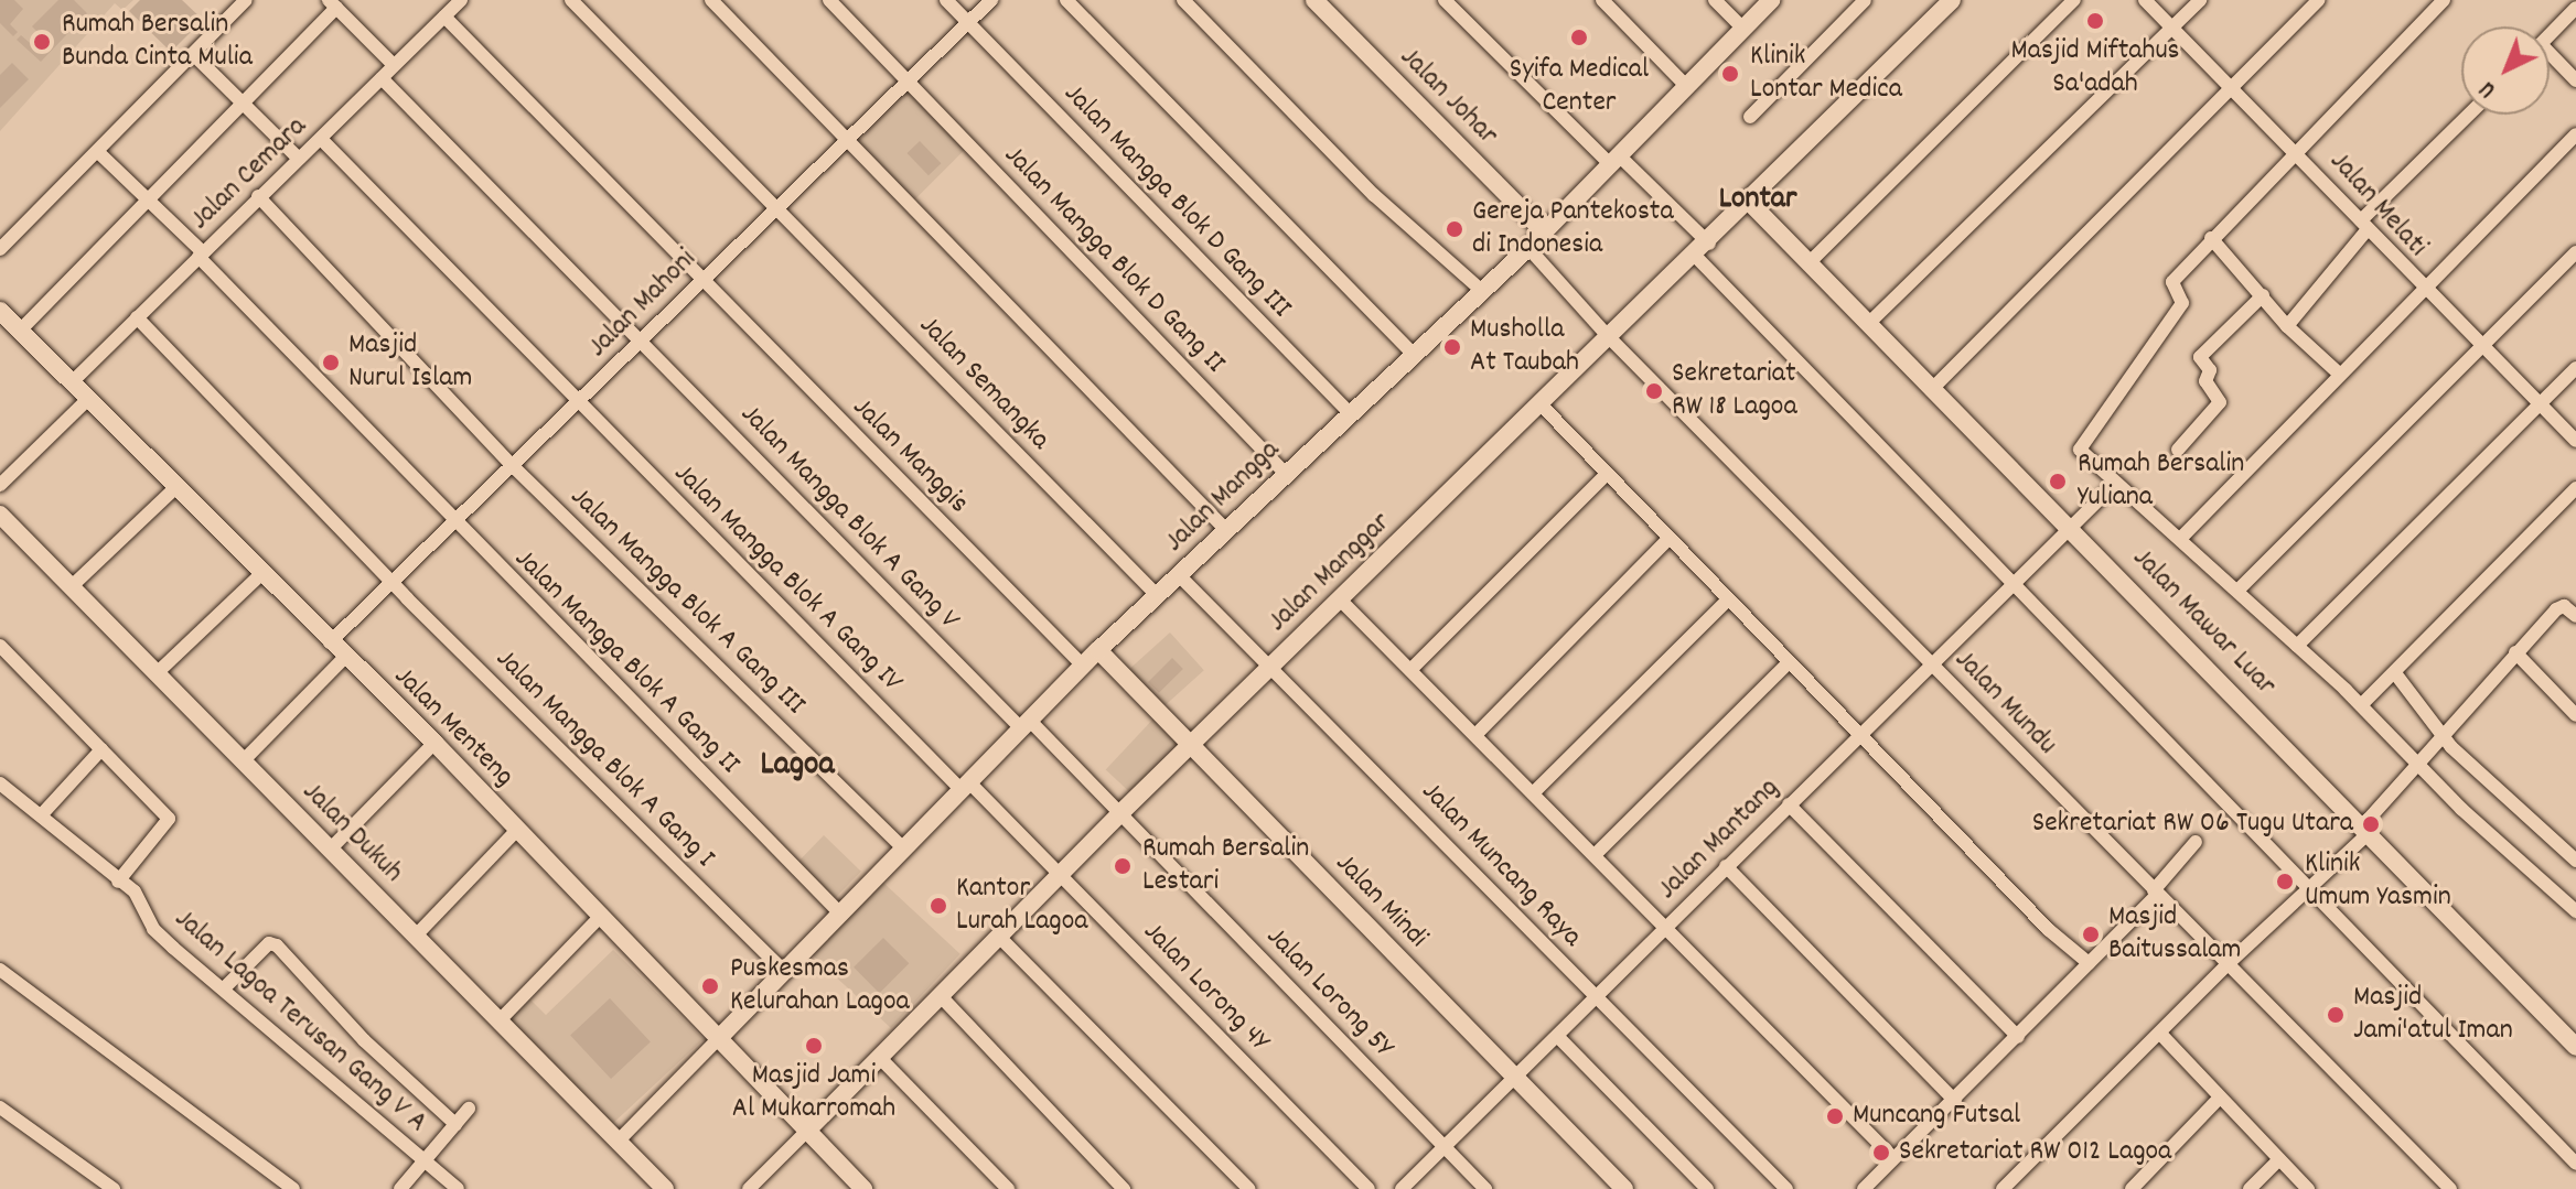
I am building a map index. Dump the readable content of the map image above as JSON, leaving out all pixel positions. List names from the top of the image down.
{
  "streets": {
    "street": [
      "Jalan Johar",
      "Jalan Cemara",
      "Jalan Mangga Blok D Gang III",
      "Jalan Melati",
      "Jalan Mangga Blok D Gang II",
      "Jalan Mahoni",
      "Jalan Semangka",
      "Jalan Manggis",
      "Jalan Mangga",
      "Jalan Mangga Blok A Gang V",
      "Jalan Manggar",
      "Jalan Mangga Blok A Gang IV",
      "Jalan Mangga Blok A Gang III",
      "Jalan Mawar Luar",
      "Jalan Mangga Blok A Gang II",
      "Jalan Mundu",
      "Jalan Menteng",
      "Jalan Mangga Blok A Gang I",
      "Jalan Dukuh",
      "Jalan Mantang",
      "Jalan Muncang Raya",
      "Jalan Mindi",
      "Jalan Lorong 4Y",
      "Jalan Lorong 5Y",
      "Jalan Lagoa Terusan Gang V A"
    ]
  },
  "crossings": [
    ["Jalan Johar", "Jalan Mangga"],
    ["Jalan Cemara", "Jalan Manggis"],
    ["Jalan Cemara", "Jalan Mangga Blok A Gang V"],
    ["Jalan Cemara", "Jalan Mangga Blok A Gang IV"],
    ["Jalan Cemara", "Jalan Mangga Blok A Gang III"],
    ["Jalan Cemara", "Jalan Mangga Blok A Gang II"],
    ["Jalan Cemara", "Jalan Menteng"],
    ["Jalan Cemara", "Jalan Mangga Blok A Gang I"],
    ["Jalan Mangga Blok D Gang III", "Jalan Mahoni"],
    ["Jalan Mangga Blok D Gang III", "Jalan Mangga"],
    ["Jalan Mangga Blok D Gang II", "Jalan Mahoni"],
    ["Jalan Mangga Blok D Gang II", "Jalan Mangga"],
    ["Jalan Mahoni", "Jalan Semangka"],
    ["Jalan Mahoni", "Jalan Manggis"],
    ["Jalan Mahoni", "Jalan Mangga Blok A Gang V"],
    ["Jalan Mahoni", "Jalan Mangga Blok A Gang IV"],
    ["Jalan Mahoni", "Jalan Mangga Blok A Gang III"],
    ["Jalan Mahoni", "Jalan Mangga Blok A Gang II"],
    ["Jalan Mahoni", "Jalan Menteng"],
    ["Jalan Mahoni", "Jalan Mangga Blok A Gang I"],
    ["Jalan Semangka", "Jalan Mangga"],
    ["Jalan Manggis", "Jalan Mangga"],
    ["Jalan Mangga", "Jalan Mangga Blok A Gang V"],
    ["Jalan Mangga", "Jalan Mangga Blok A Gang IV"],
    ["Jalan Mangga", "Jalan Mangga Blok A Gang III"],
    ["Jalan Mangga", "Jalan Mangga Blok A Gang II"],
    ["Jalan Mangga", "Jalan Mundu"],
    ["Jalan Mangga", "Jalan Menteng"],
    ["Jalan Mangga", "Jalan Mangga Blok A Gang I"],
    ["Jalan Mangga", "Jalan Muncang Raya"],
    ["Jalan Mangga", "Jalan Mindi"],
    ["Jalan Mangga", "Jalan Lorong 4Y"],
    ["Jalan Mangga", "Jalan Lorong 5Y"],
    ["Jalan Mangga Blok A Gang V", "Jalan Lorong 5Y"],
    ["Jalan Manggar", "Jalan Mawar Luar"],
    ["Jalan Manggar", "Jalan Mundu"],
    ["Jalan Manggar", "Jalan Menteng"],
    ["Jalan Manggar", "Jalan Muncang Raya"],
    ["Jalan Manggar", "Jalan Mindi"],
    ["Jalan Manggar", "Jalan Lorong 4Y"],
    ["Jalan Manggar", "Jalan Lorong 5Y"],
    ["Jalan Mangga Blok A Gang IV", "Jalan Lorong 4Y"],
    ["Jalan Mawar Luar", "Jalan Mantang"],
    ["Jalan Mundu", "Jalan Mantang"],
    ["Jalan Mantang", "Jalan Muncang Raya"],
    ["Jalan Mantang", "Jalan Mindi"],
    ["Jalan Mantang", "Jalan Lorong 5Y"]
  ],
  "districts": ["Lontar", "Lagoa"],
  "places": [
    "Masjid Miftahus Sa'adah",
    "Syifa Medical Center",
    "Rumah Bersalin Bunda Cinta Mulia",
    "Klinik Lontar Medica",
    "Gereja Pantekosta di Indonesia",
    "Musholla At Taubah",
    "Masjid Nurul Islam",
    "Sekretariat RW 18 Lagoa",
    "Rumah Bersalin Yuliana",
    "Sekretariat RW 06 Tugu Utara",
    "Rumah Bersalin Lestari",
    "Klinik Umum Yasmin",
    "Kantor Lurah Lagoa",
    "Masjid Baitussalam",
    "Puskesmas Kelurahan Lagoa",
    "Masjid Jami'atul Iman",
    "Masjid Jami Al Mukarromah",
    "Muncang Futsal",
    "Sekretariat RW 012 Lagoa"
  ],
  "north": "bottom left"
}
